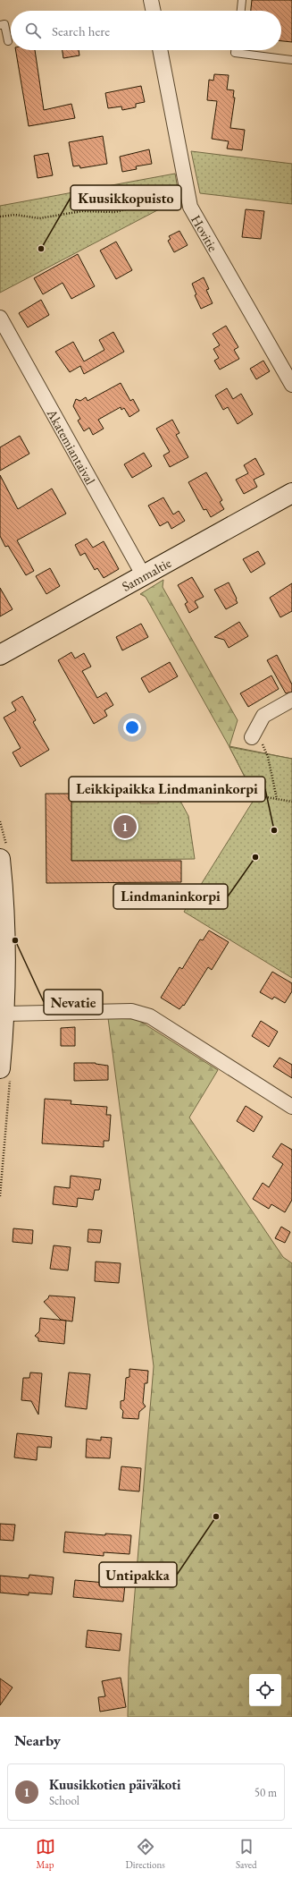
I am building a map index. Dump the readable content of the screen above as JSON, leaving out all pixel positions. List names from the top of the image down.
{
  "streets": {
    "street": ["Hovitie", "Akatemiantaival", "Sammaltie"]
  },
  "crossings": [
    ["Akatemiantaival", "Sammaltie"]
  ],
  "places": [
    "Kuusikkopuisto",
    "Leikkipaikka Lindmaninkorpi",
    "Lindmaninkorpi",
    "Nevatie",
    "Untipakka"
  ],
  "page": {
    "search": "Search here",
    "pins": "1",
    "heading": "Nearby",
    "list": [
      {
        "mark": "1",
        "name": "Kuusikkotien päiväkoti",
        "note": "School",
        "value": "50 m"
      }
    ],
    "nav": ["Map", "Directions", "Saved"]
  }
}
